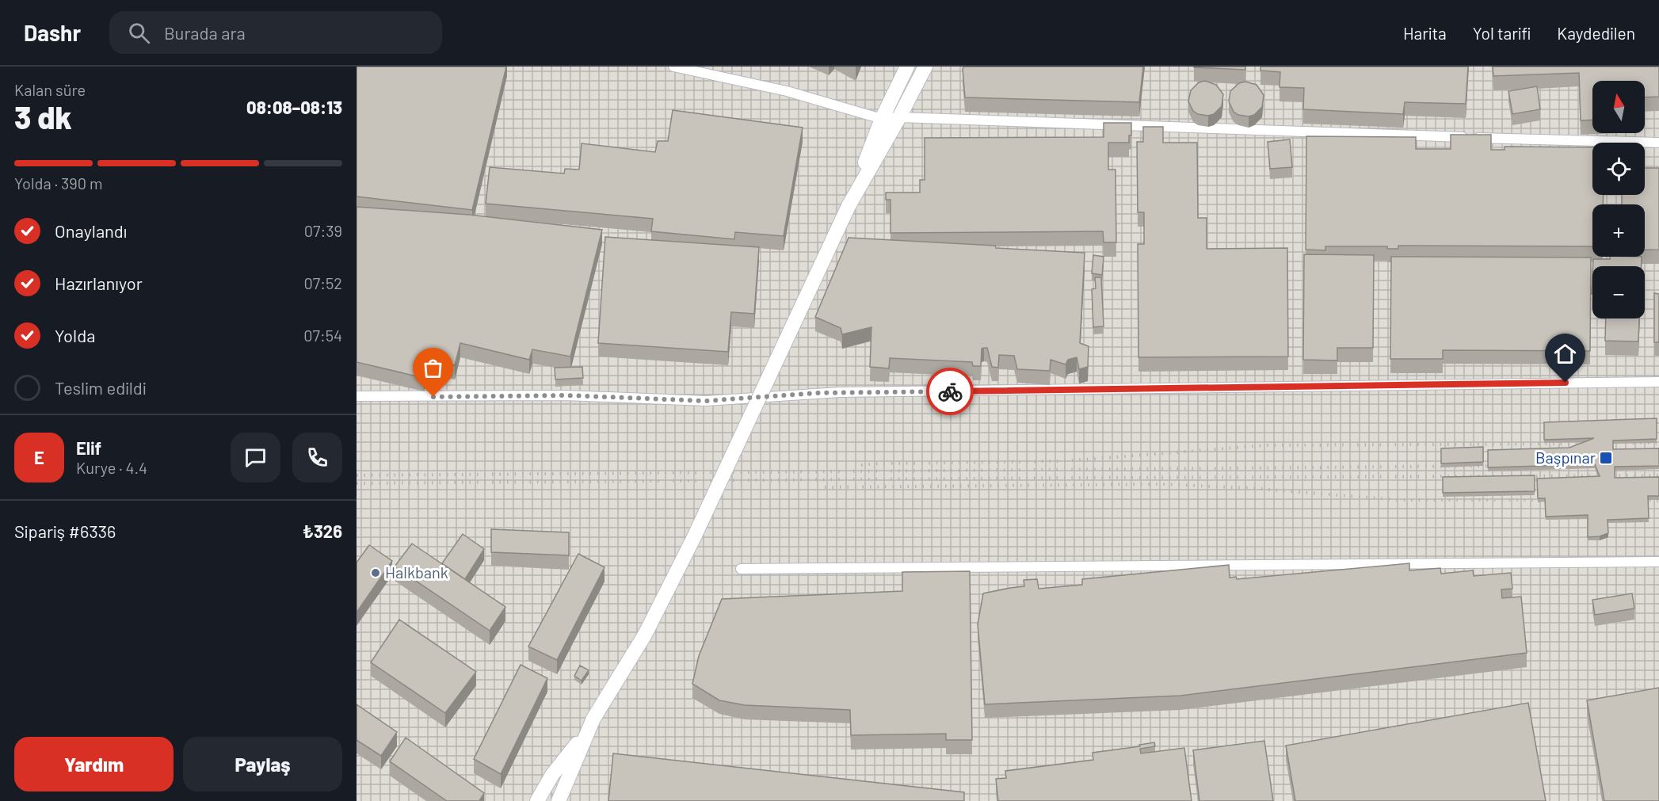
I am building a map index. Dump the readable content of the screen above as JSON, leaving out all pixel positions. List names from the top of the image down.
{
  "places": {
    "transit": ["Başpınar"],
    "other": ["Halkbank"]
  },
  "north": "top",
  "page": {
    "header": "Dashr",
    "search": "Burada ara",
    "nav": ["Harita", "Yol tarifi", "Kaydedilen"],
    "heading": ["3 dk", "Kalan süre", "08:08–08:13"],
    "panel": [
      "Elif",
      "Kurye · 4.4",
      "Sipariş #6336",
      "₺326"
    ],
    "map_buttons": ["+", "−"],
    "bar": "Yolda · 390 m",
    "list": [
      ["Onaylandı", "07:39"],
      ["Hazırlanıyor", "07:52"],
      ["Yolda", "07:54"],
      "Teslim edildi"
    ],
    "round": "E",
    "buttons": ["Yardım", "Paylaş"]
  }
}
